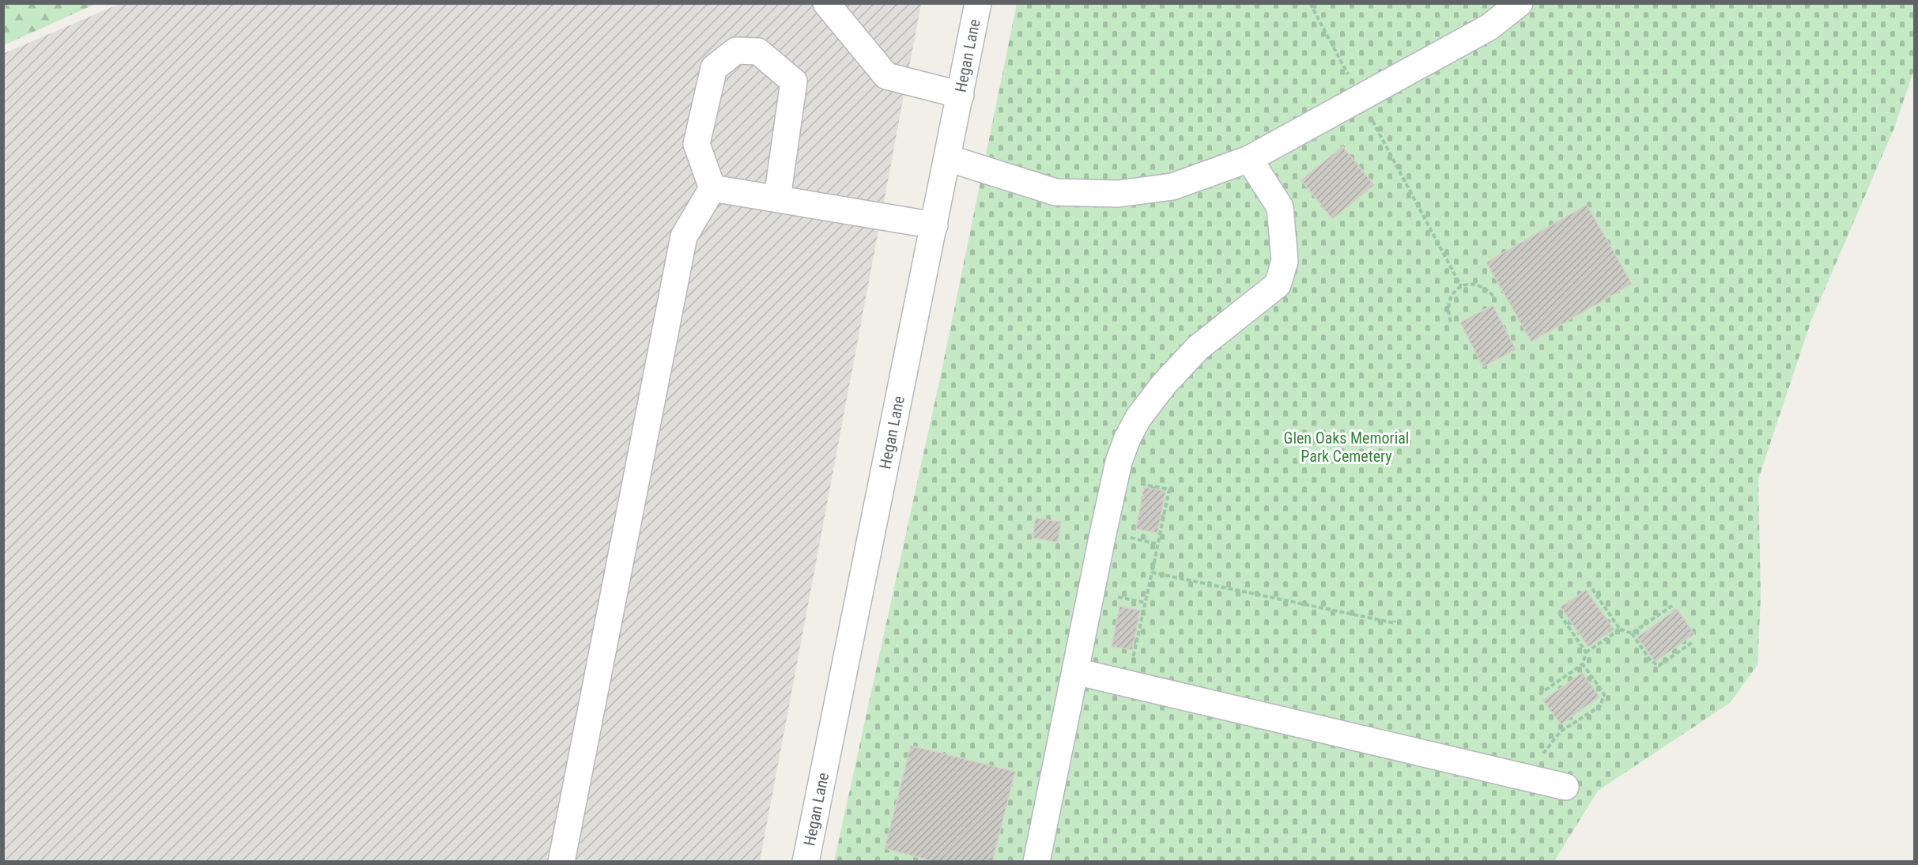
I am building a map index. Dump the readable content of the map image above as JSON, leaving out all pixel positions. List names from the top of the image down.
{
  "streets": {
    "street": ["Hegan Lane"]
  },
  "parks": ["Glen Oaks Memorial Park Cemetery"]
}
